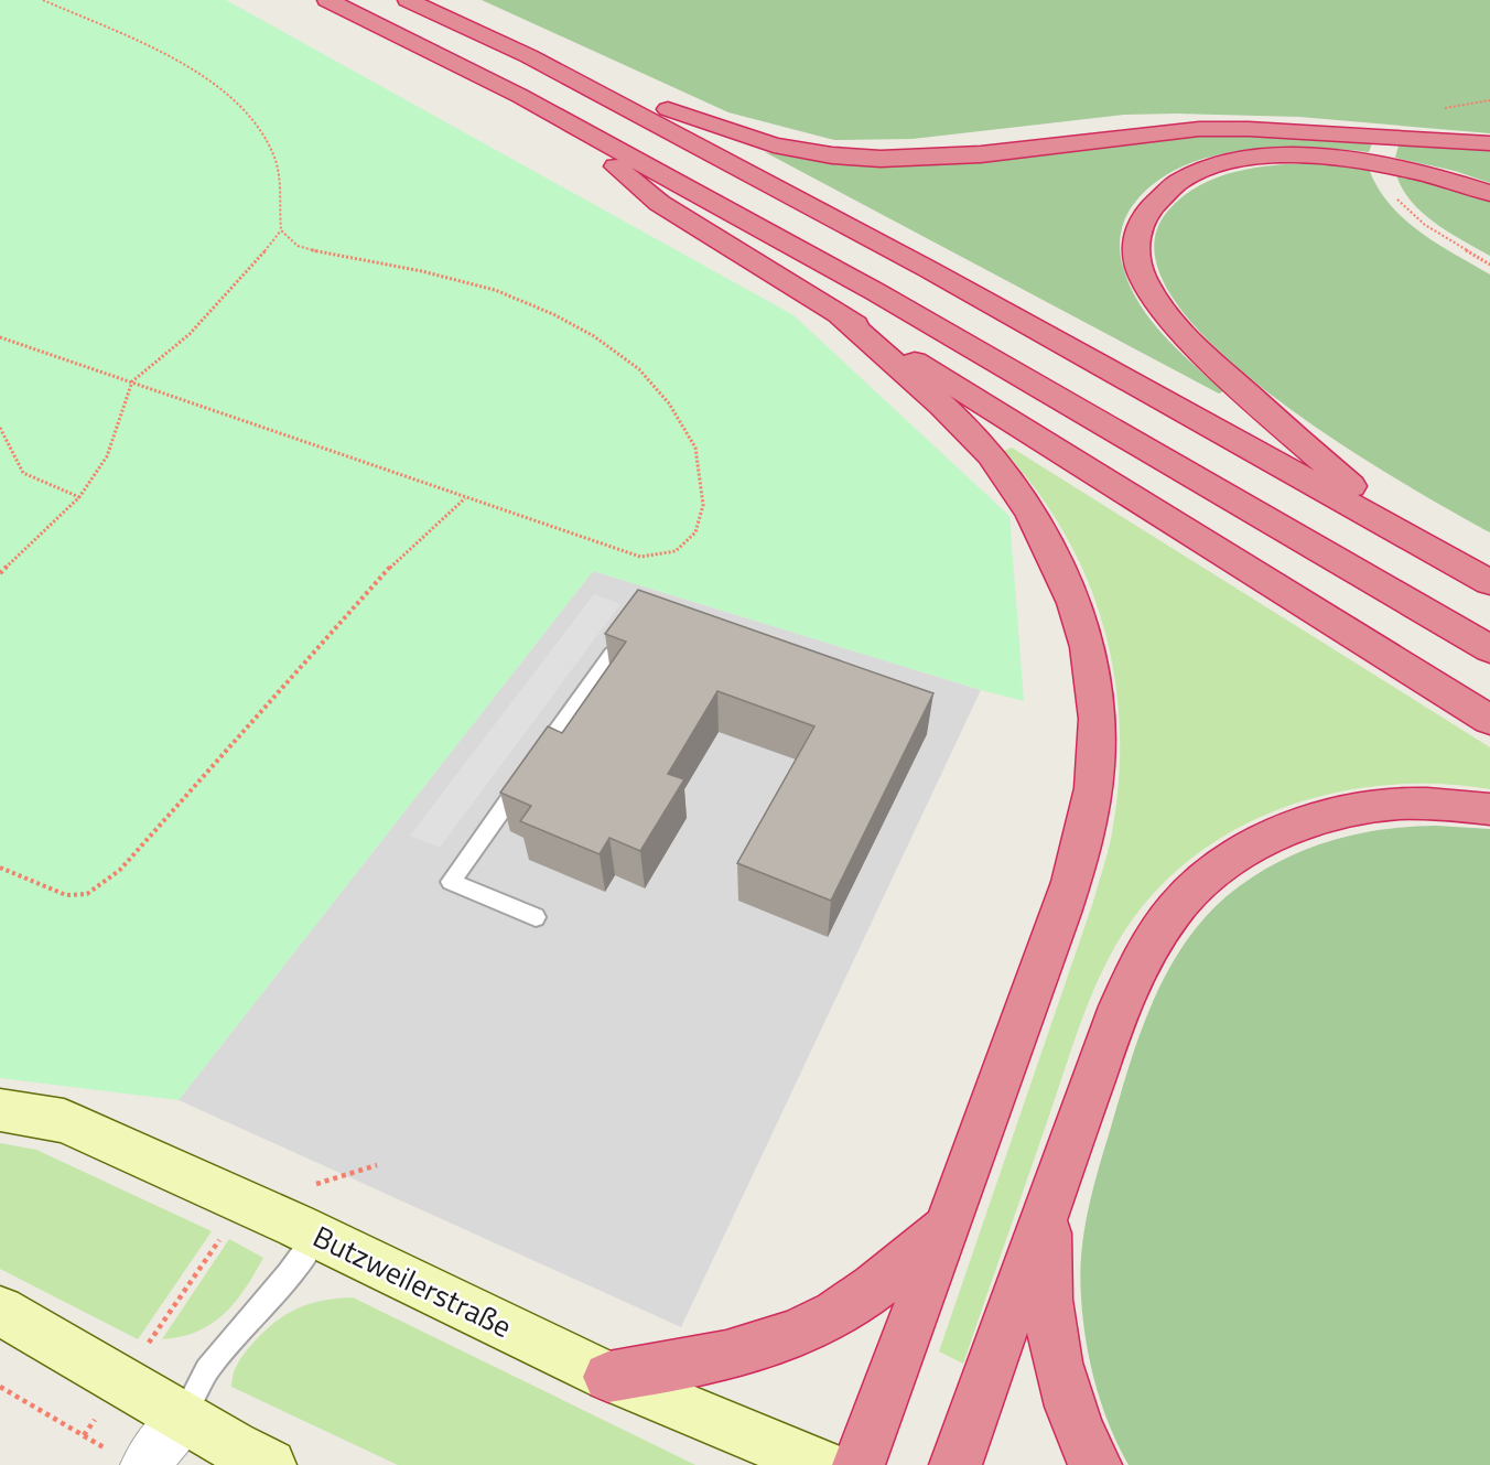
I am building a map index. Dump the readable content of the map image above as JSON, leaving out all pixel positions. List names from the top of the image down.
{
  "streets": {
    "main road": ["Butzweilerstraße"]
  }
}
